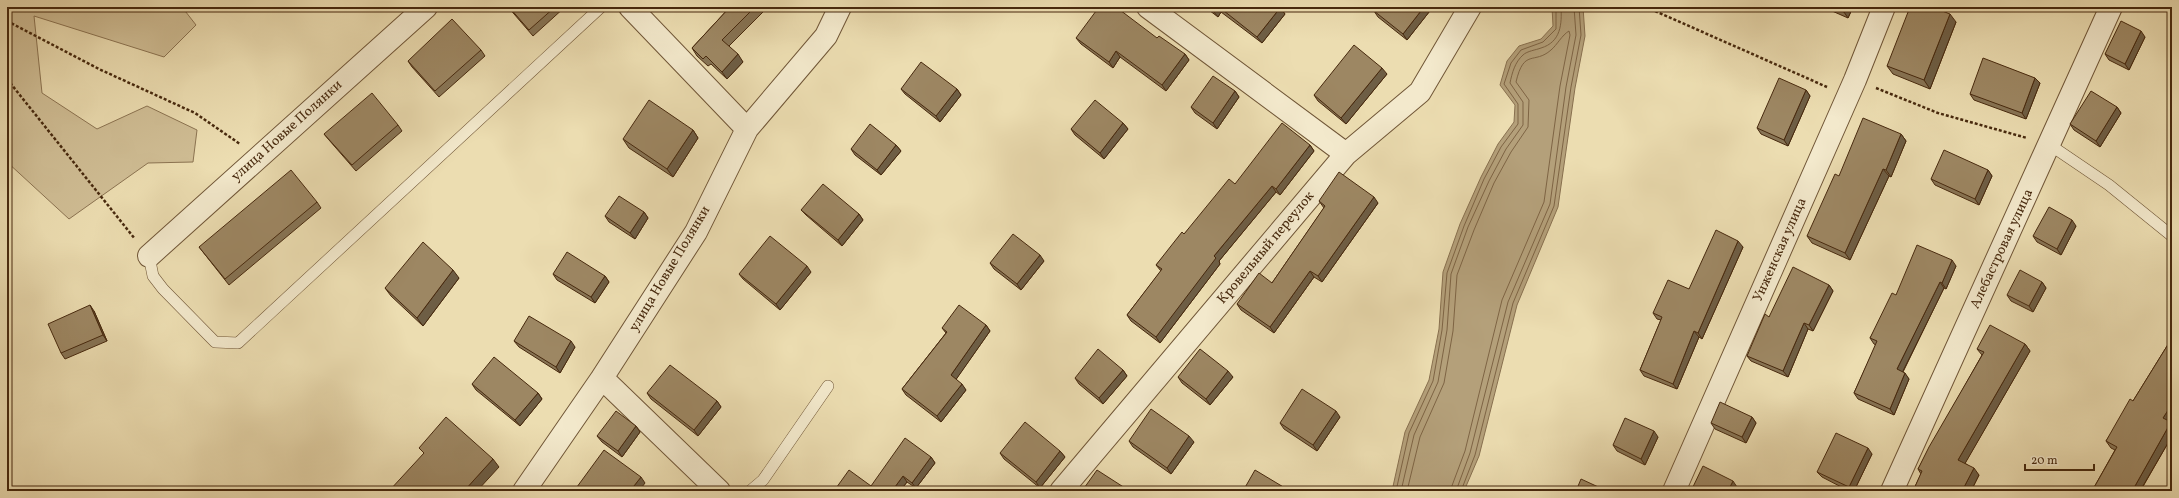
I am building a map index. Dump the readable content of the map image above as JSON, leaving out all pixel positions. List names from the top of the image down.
{
  "streets": {
    "street": [
      "улица Новые Полянки",
      "Кровельный переулок",
      "Алебастровая улица",
      "Унженская улица"
    ]
  },
  "scale_bar": "20 m"
}
